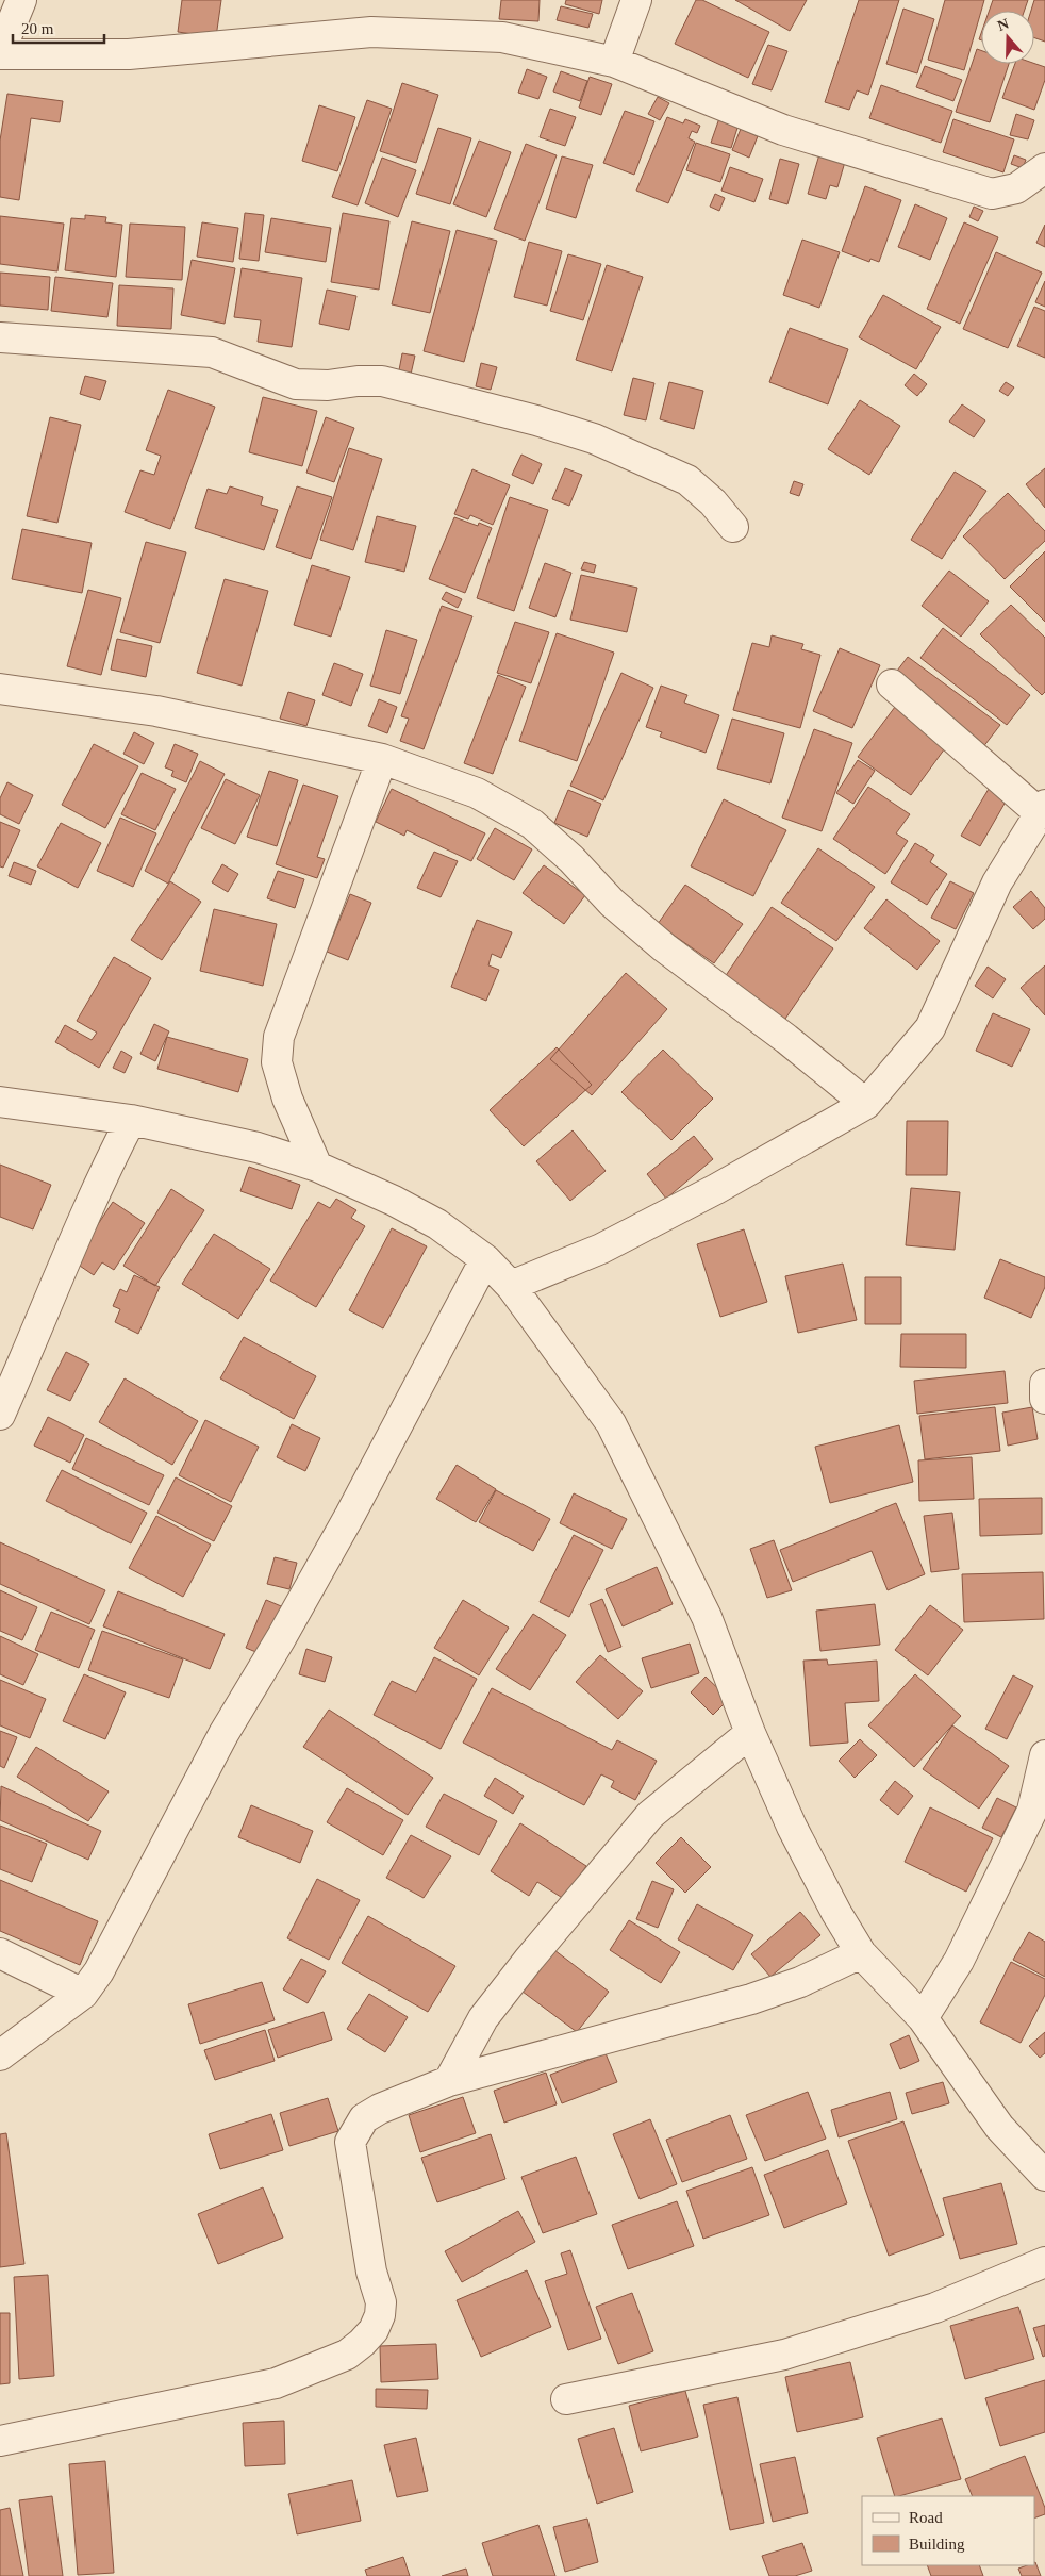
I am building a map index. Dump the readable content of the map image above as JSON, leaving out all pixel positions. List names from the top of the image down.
{
  "legend": ["Road", "Building"],
  "scale_bar": "20 m",
  "north": "top"
}
